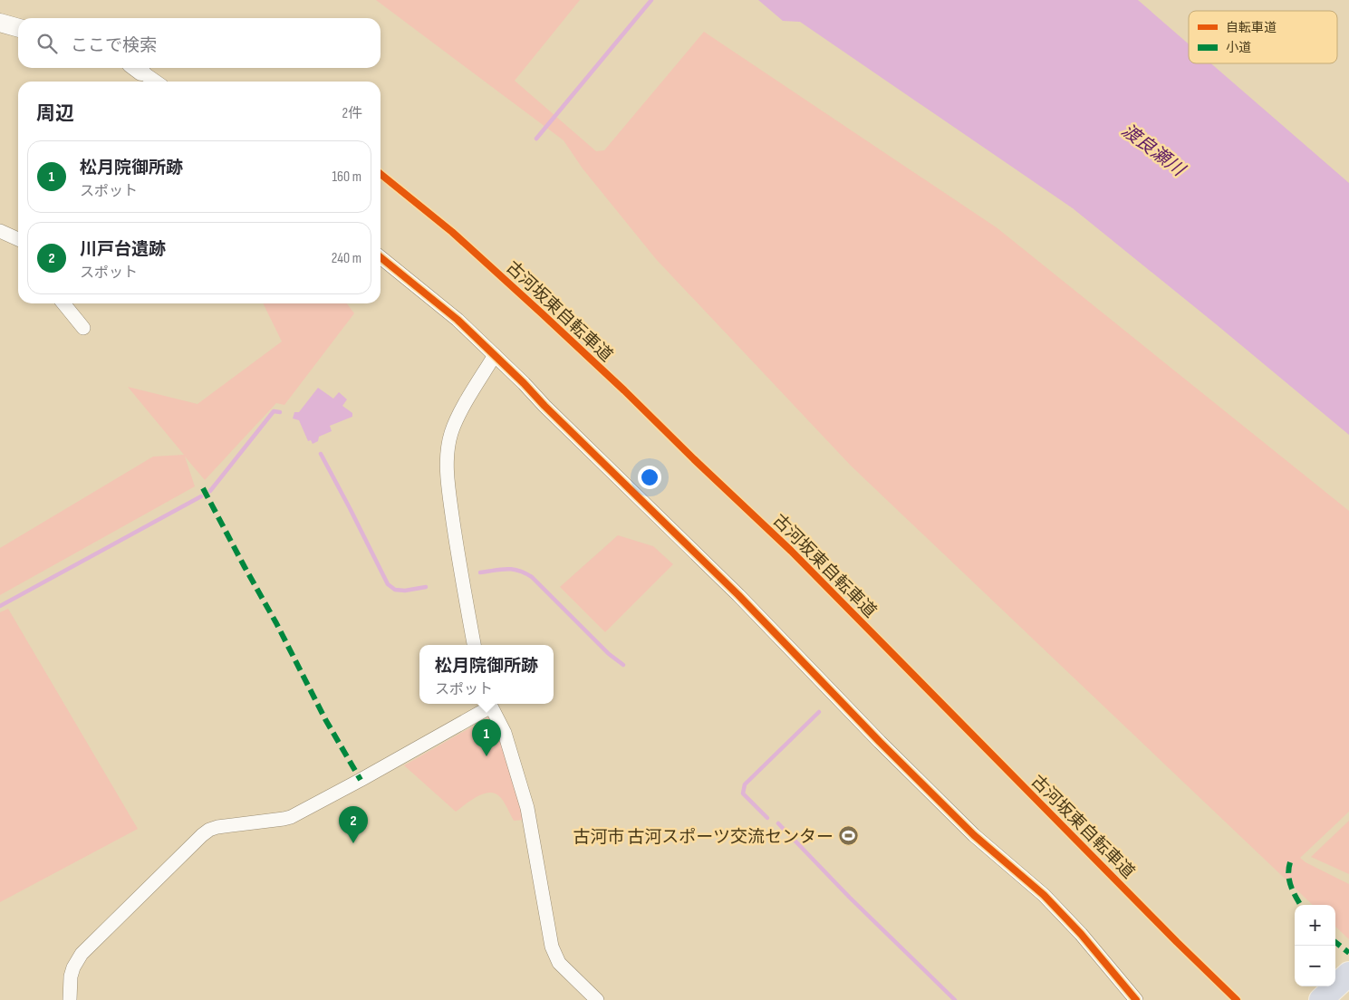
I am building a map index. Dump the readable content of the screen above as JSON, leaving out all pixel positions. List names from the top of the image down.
{
  "streets": {
    "cycle path": ["古河坂東自転車道"]
  },
  "water": ["渡良瀬川"],
  "places": {
    "sports": ["古河市 古河スポーツ交流センター"]
  },
  "legend": ["自転車道", "小道"],
  "page": {
    "search": "ここで検索",
    "heading": ["周辺", "2件"],
    "list": [
      {
        "mark": "1",
        "name": "松月院御所跡",
        "note": "スポット",
        "value": "160 m"
      },
      {
        "mark": "2",
        "name": "川戸台遺跡",
        "note": "スポット",
        "value": "240 m"
      }
    ],
    "popup": ["松月院御所跡", "スポット"],
    "pins": ["1", "2"],
    "map_buttons": ["+", "−"]
  }
}
